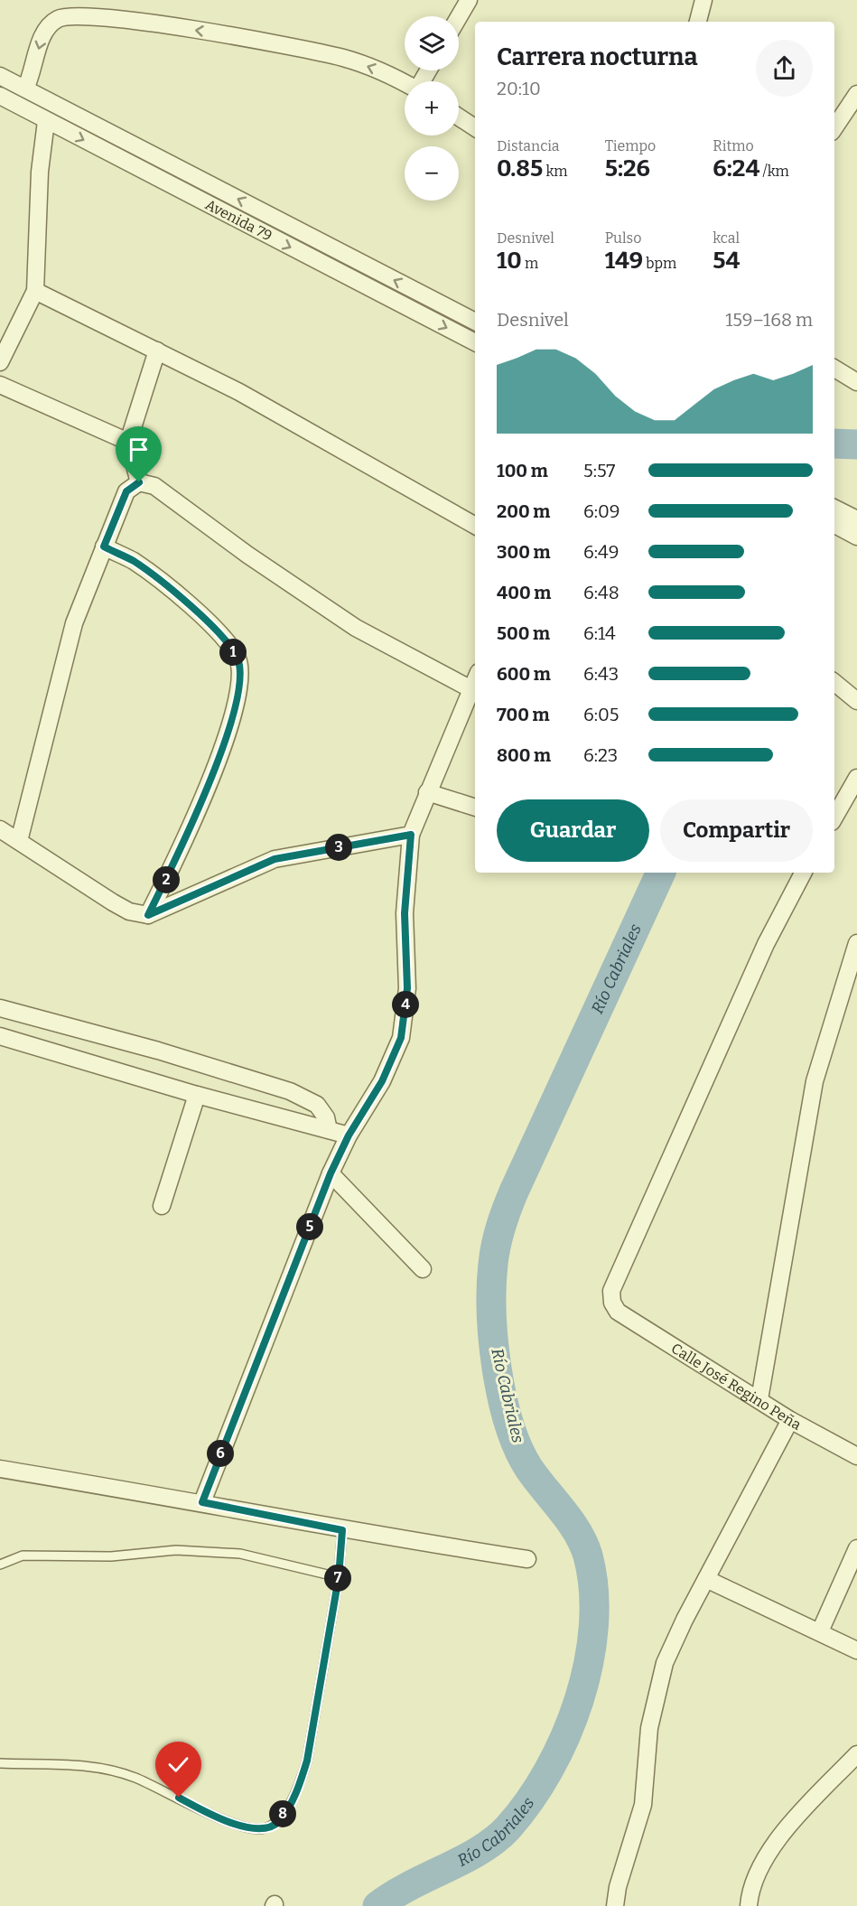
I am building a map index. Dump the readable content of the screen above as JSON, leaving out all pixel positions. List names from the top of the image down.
{
  "streets": {
    "street": ["Avenida 79", "Calle José Regino Peña"]
  },
  "water": ["Río Cabriales"],
  "page": {
    "map_buttons": ["+", "−"],
    "heading": ["Carrera nocturna", "20:10"],
    "stats": [
      ["Distancia", "0.85 km"],
      ["Tiempo", "5:26"],
      ["Ritmo", "6:24 /km"],
      ["Desnivel", "10 m"],
      ["Pulso", "149 bpm"],
      ["kcal", "54"]
    ],
    "chart": ["Desnivel", "159–168 m"],
    "list": [
      {
        "name": "100 m",
        "note": "5:57"
      },
      {
        "name": "200 m",
        "note": "6:09"
      },
      {
        "name": "300 m",
        "note": "6:49"
      },
      {
        "name": "400 m",
        "note": "6:48"
      },
      {
        "name": "500 m",
        "note": "6:14"
      },
      {
        "name": "600 m",
        "note": "6:43"
      },
      {
        "name": "700 m",
        "note": "6:05"
      },
      {
        "name": "800 m",
        "note": "6:23"
      }
    ],
    "pins": [
      "1",
      "3",
      "2",
      "4",
      "5",
      "6",
      "7",
      "8"
    ],
    "buttons": ["Guardar", "Compartir"]
  }
}
